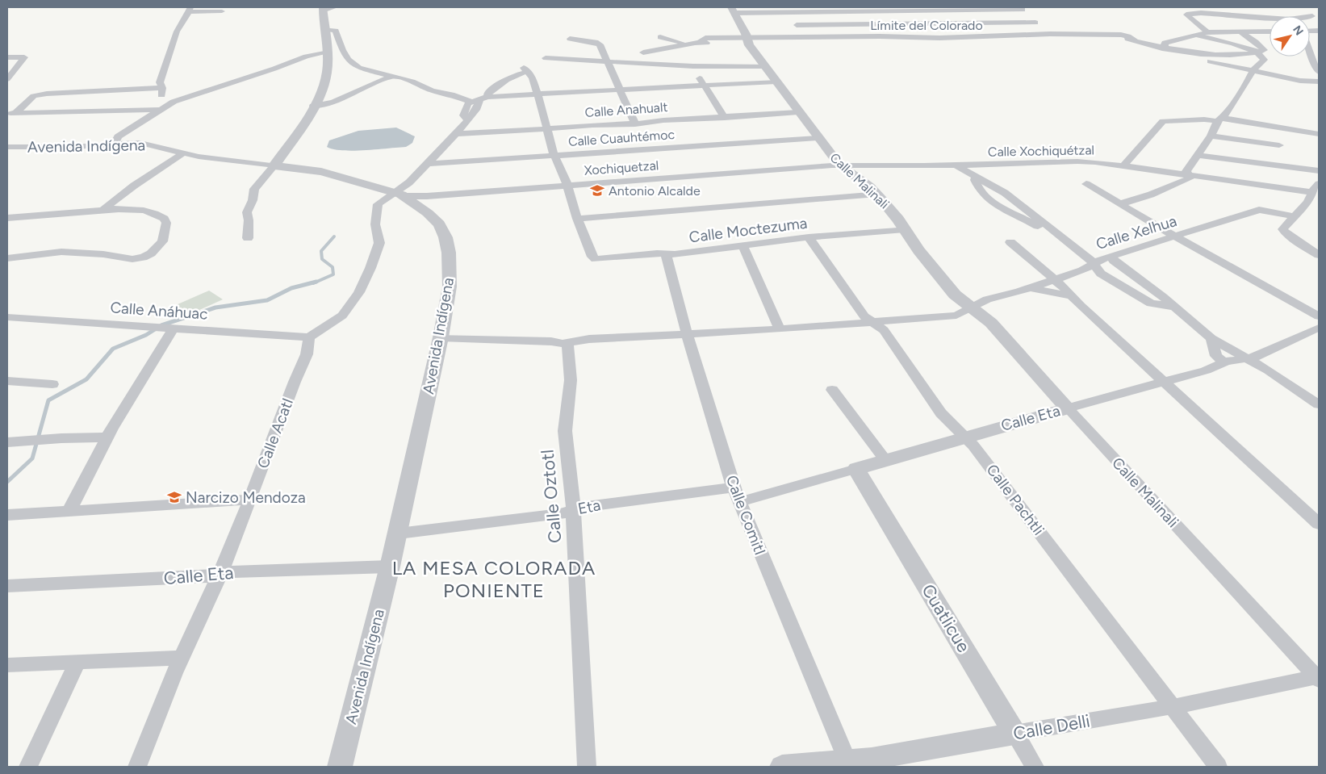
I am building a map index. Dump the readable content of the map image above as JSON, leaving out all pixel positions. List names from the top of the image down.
{
  "streets": {
    "street": [
      "Límite del Colorado",
      "Calle Anahualt",
      "Calle Cuauhtémoc",
      "Avenida Indígena",
      "Calle Xochiquétzal",
      "Xochiquetzal",
      "Calle Malinali",
      "Calle Moctezuma",
      "Calle Xelhua",
      "Calle Anáhuac",
      "Calle Eta",
      "Calle Acatl",
      "Calle Oztotl",
      "Calle Pachtli",
      "Eta",
      "Calle Comitl",
      "Cuatlicue",
      "Calle Delli"
    ]
  },
  "crossings": [
    ["Límite del Colorado", "Calle Malinali"],
    ["Calle Anahualt", "Calle Malinali"],
    ["Calle Cuauhtémoc", "Calle Malinali"],
    ["Avenida Indígena", "Xochiquetzal"],
    ["Avenida Indígena", "Calle Eta"],
    ["Avenida Indígena", "Eta"],
    ["Calle Xochiquétzal", "Xochiquetzal"],
    ["Calle Xochiquétzal", "Calle Malinali"],
    ["Xochiquetzal", "Calle Malinali"],
    ["Calle Malinali", "Calle Moctezuma"],
    ["Calle Malinali", "Calle Xelhua"],
    ["Calle Malinali", "Calle Eta"],
    ["Calle Malinali", "Calle Delli"],
    ["Calle Moctezuma", "Calle Pachtli"],
    ["Calle Moctezuma", "Calle Comitl"],
    ["Calle Anáhuac", "Calle Acatl"],
    ["Calle Eta", "Calle Acatl"],
    ["Calle Eta", "Calle Pachtli"],
    ["Calle Eta", "Calle Comitl"],
    ["Calle Eta", "Cuatlicue"],
    ["Calle Oztotl", "Eta"],
    ["Calle Pachtli", "Calle Delli"],
    ["Eta", "Calle Comitl"],
    ["Calle Comitl", "Calle Delli"],
    ["Cuatlicue", "Calle Delli"]
  ],
  "districts": ["LA MESA COLORADA PONIENTE"],
  "places": {
    "school or university": ["Antonio Alcalde", "Narcizo Mendoza"]
  },
  "north": "top right"
}
